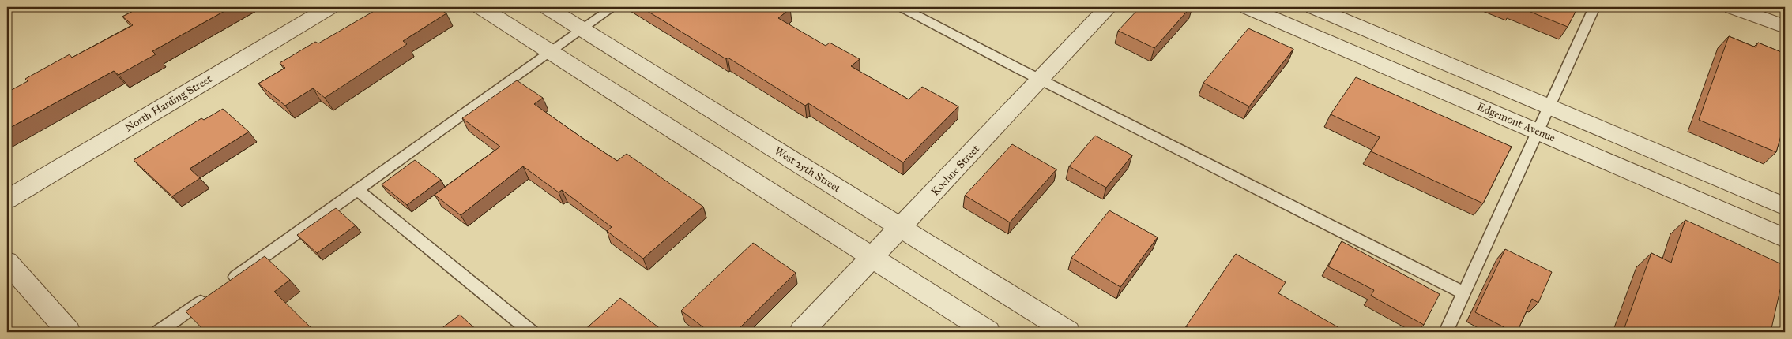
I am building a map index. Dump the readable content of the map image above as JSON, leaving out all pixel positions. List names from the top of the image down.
{
  "streets": {
    "street": [
      "North Harding Street",
      "Edgemont Avenue",
      "West 25th Street",
      "Koehne Street"
    ]
  },
  "crossings": [
    ["West 25th Street", "Koehne Street"]
  ]
}
